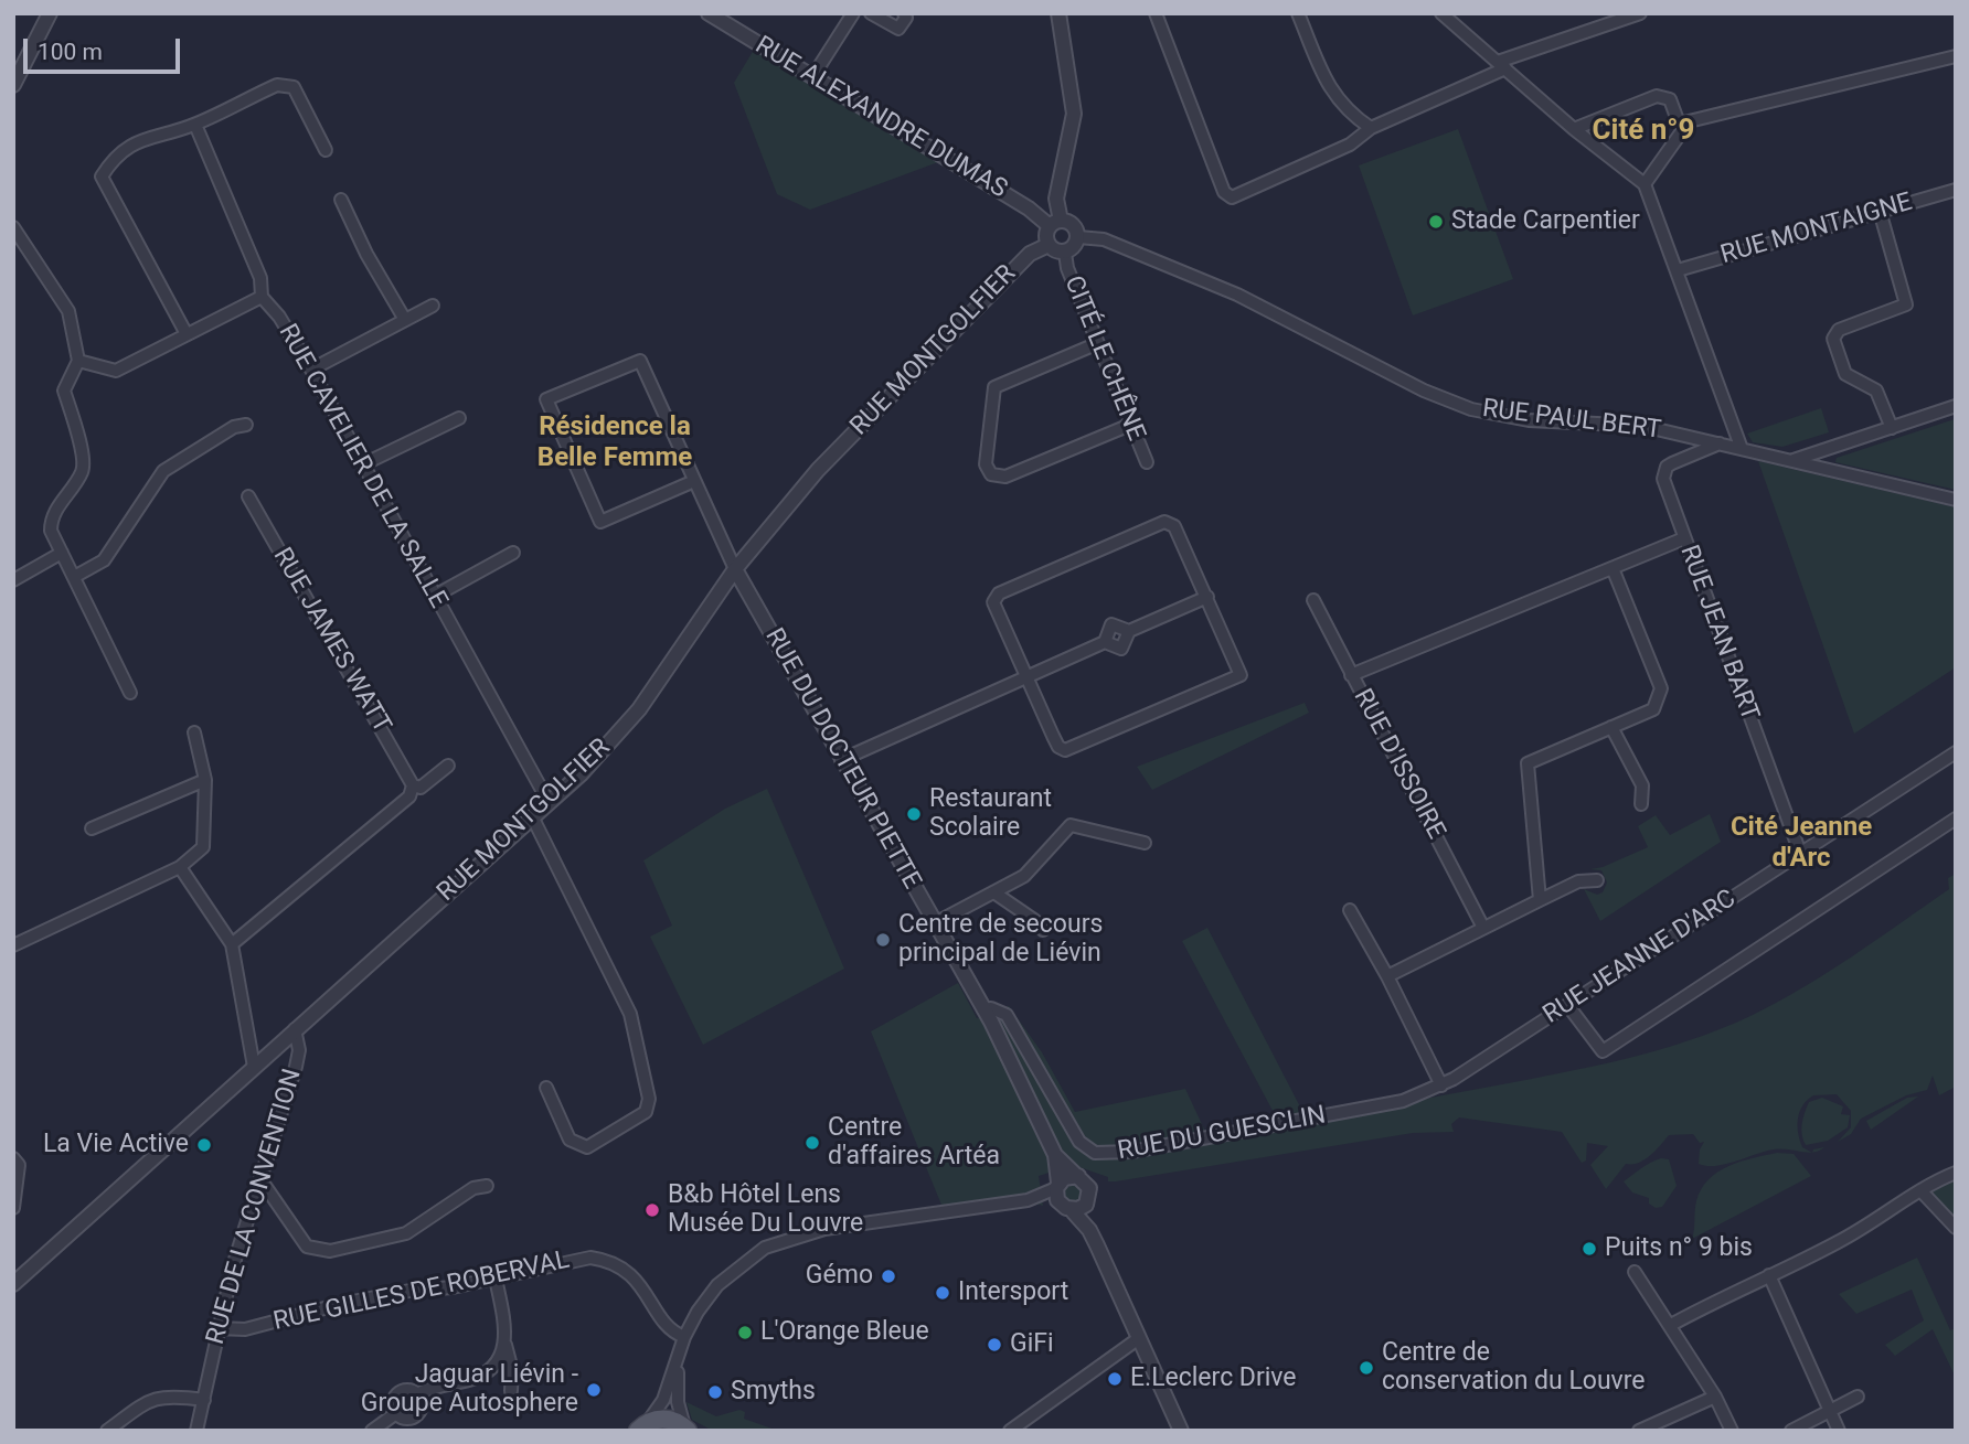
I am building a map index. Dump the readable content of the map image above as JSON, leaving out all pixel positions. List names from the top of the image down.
{
  "streets": {
    "street": [
      "RUE ALEXANDRE DUMAS",
      "RUE MONTAIGNE",
      "RUE MONTGOLFIER",
      "CITÉ LE CHÊNE",
      "RUE PAUL BERT",
      "RUE CAVELIER DE LA SALLE",
      "RUE JEAN BART",
      "RUE JAMES WATT",
      "RUE DU DOCTEUR PIETTE",
      "RUE D'ISSOIRE",
      "RUE JEANNE D'ARC",
      "RUE DU GUESCLIN",
      "RUE DE LA CONVENTION",
      "RUE GILLES DE ROBERVAL"
    ]
  },
  "crossings": [
    ["RUE ALEXANDRE DUMAS", "RUE MONTGOLFIER"],
    ["RUE ALEXANDRE DUMAS", "CITÉ LE CHÊNE"],
    ["RUE ALEXANDRE DUMAS", "RUE PAUL BERT"],
    ["RUE MONTGOLFIER", "CITÉ LE CHÊNE"],
    ["RUE MONTGOLFIER", "RUE PAUL BERT"],
    ["RUE MONTGOLFIER", "RUE CAVELIER DE LA SALLE"],
    ["RUE MONTGOLFIER", "RUE DU DOCTEUR PIETTE"],
    ["RUE MONTGOLFIER", "RUE DE LA CONVENTION"],
    ["CITÉ LE CHÊNE", "RUE PAUL BERT"],
    ["RUE PAUL BERT", "RUE JEAN BART"],
    ["RUE JEAN BART", "RUE JEANNE D'ARC"],
    ["RUE DU DOCTEUR PIETTE", "RUE DU GUESCLIN"],
    ["RUE JEANNE D'ARC", "RUE DU GUESCLIN"],
    ["RUE DE LA CONVENTION", "RUE GILLES DE ROBERVAL"]
  ],
  "districts": ["Cité n°9", "Résidence la Belle Femme", "Cité Jeanne d'Arc"],
  "places": [
    "Stade Carpentier",
    "Restaurant Scolaire",
    "Centre de secours principal de Liévin",
    "Centre d'affaires Artéa",
    "La Vie Active",
    "B&b Hôtel Lens Musée Du Louvre",
    "Puits n° 9 bis",
    "Gémo",
    "Intersport",
    "L'Orange Bleue",
    "GiFi",
    "Centre de conservation du Louvre",
    "E.Leclerc Drive",
    "Jaguar Liévin - Groupe Autosphere",
    "Smyths"
  ],
  "scale_bar": "100 m"
}
